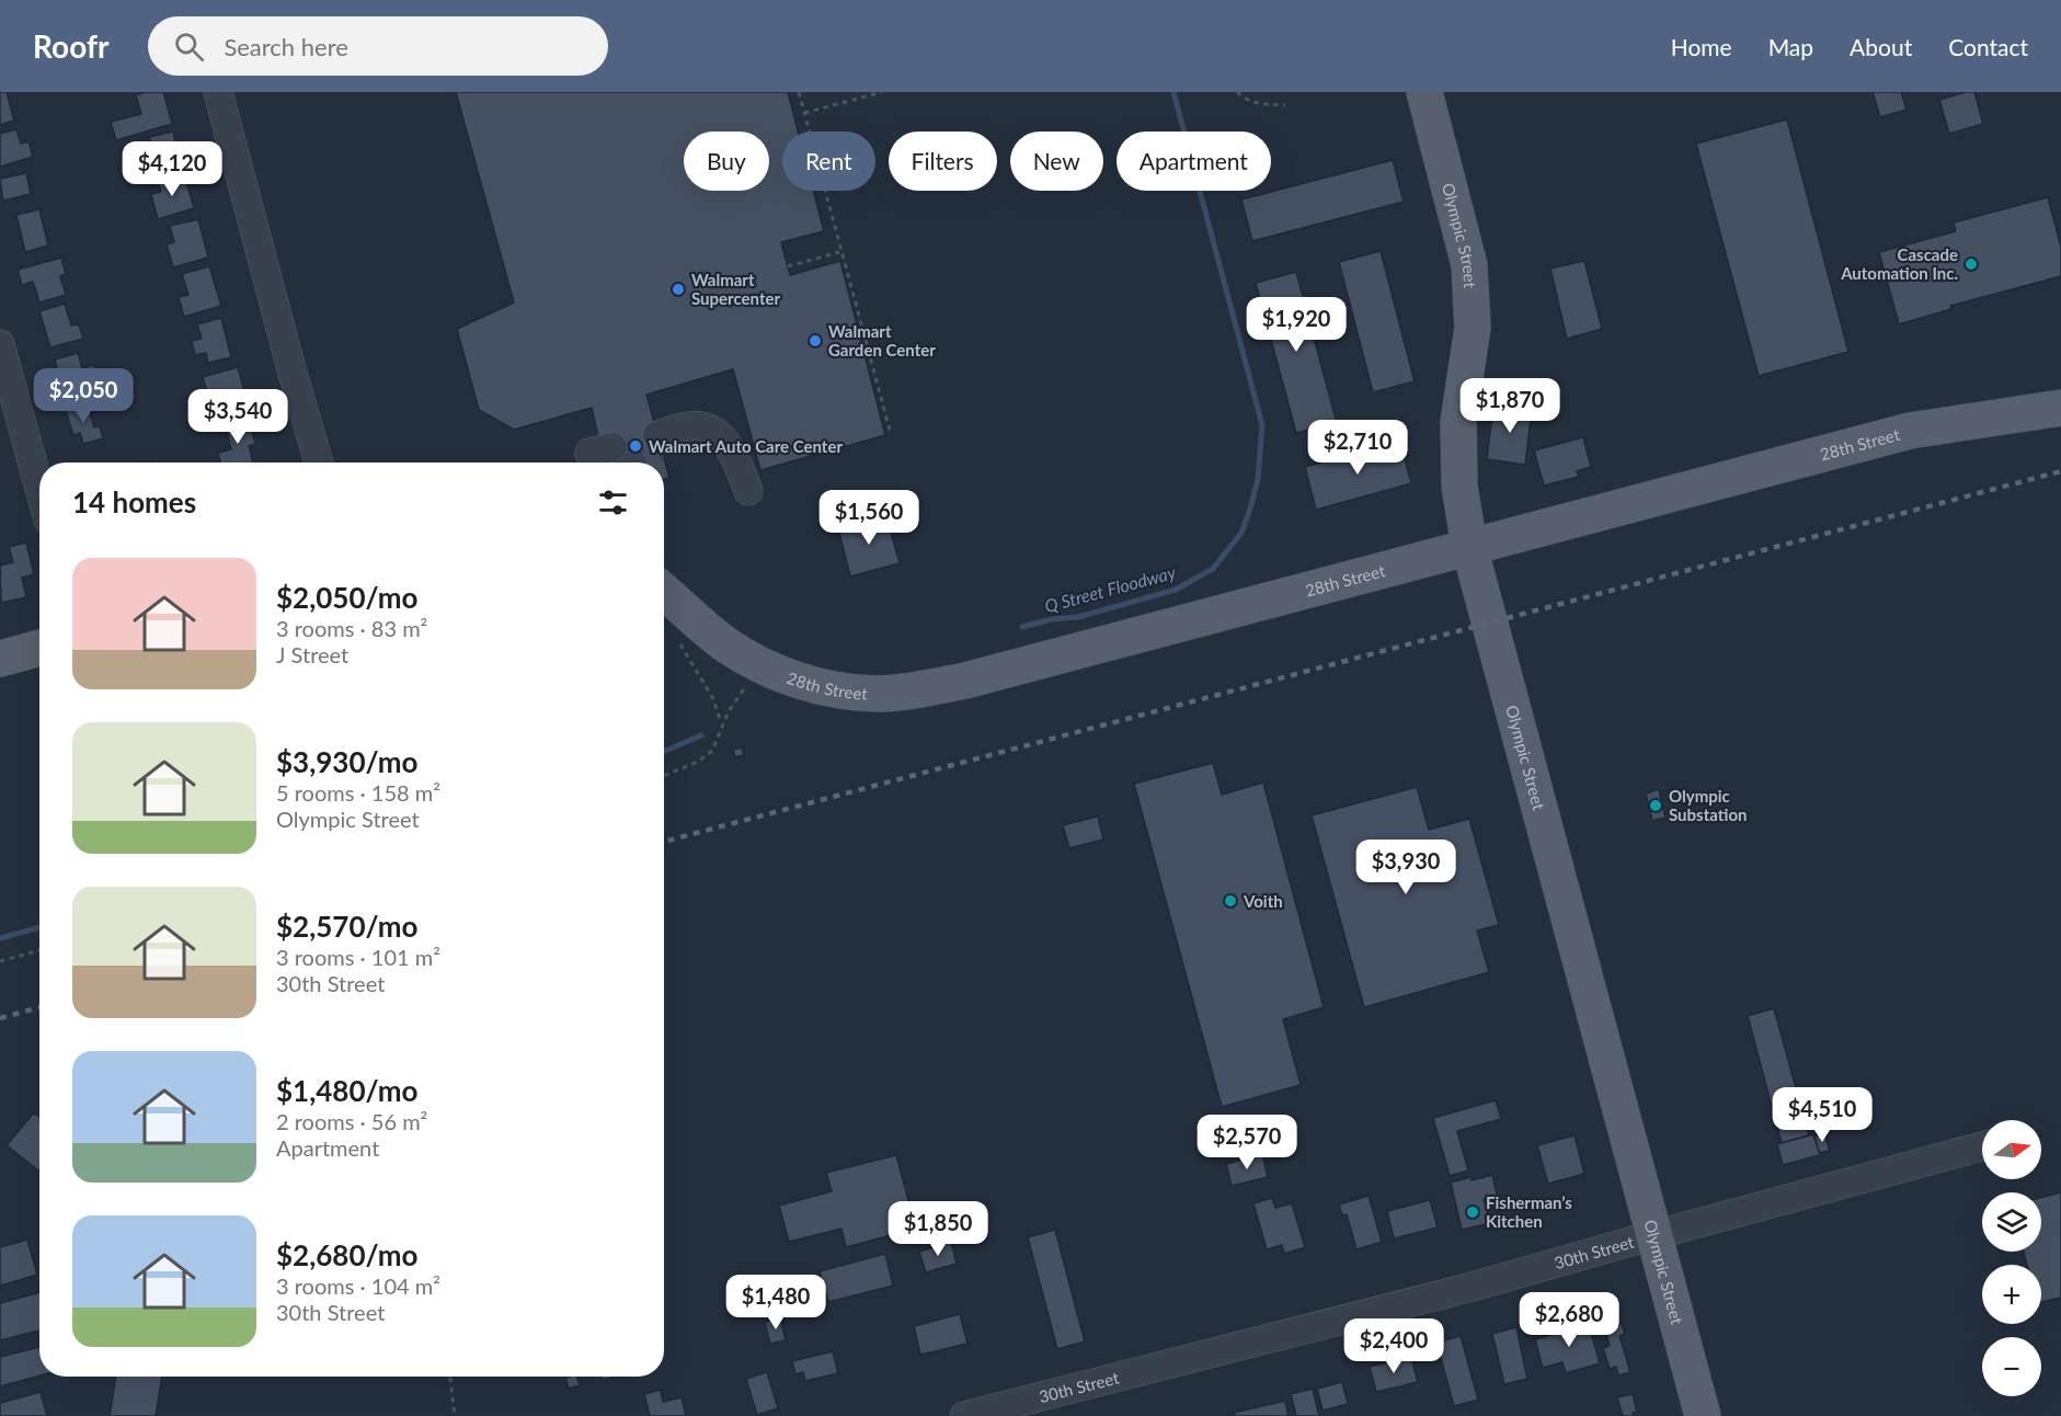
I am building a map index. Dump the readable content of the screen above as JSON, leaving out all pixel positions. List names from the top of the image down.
{
  "streets": {
    "main road": ["Olympic Street", "28th Street"],
    "street": ["30th Street"]
  },
  "crossings": [
    ["Olympic Street", "28th Street"],
    ["Olympic Street", "30th Street"]
  ],
  "water": ["Q Street Floodway"],
  "places": [
    "Cascade Automation Inc.",
    "Walmart Supercenter",
    "Walmart Garden Center",
    "Walmart Auto Care Center",
    "Olympic Substation",
    "Voith",
    "Fisherman’s Kitchen"
  ],
  "north": "right",
  "page": {
    "header": "Roofr",
    "search": "Search here",
    "nav": [
      "Home",
      "Map",
      "About",
      "Contact"
    ],
    "chip": [
      "Buy",
      "Rent",
      "Filters",
      "New",
      "Apartment"
    ],
    "price": [
      "$4,120",
      "$1,920",
      "$2,050",
      "$1,870",
      "$3,540",
      "$2,710",
      "$1,560",
      "$3,930",
      "$4,510",
      "$2,570",
      "$1,850",
      "$1,480",
      "$2,680",
      "$2,400"
    ],
    "heading": "14 homes",
    "list": [
      {
        "name": "$2,050/mo",
        "note": "3 rooms · 83 m² · J Street"
      },
      {
        "name": "$3,930/mo",
        "note": "5 rooms · 158 m² · Olympic Street"
      },
      {
        "name": "$2,570/mo",
        "note": "3 rooms · 101 m² · 30th Street"
      },
      {
        "name": "$1,480/mo",
        "note": "2 rooms · 56 m² · Apartment"
      },
      {
        "name": "$2,680/mo",
        "note": "3 rooms · 104 m² · 30th Street"
      }
    ],
    "map_buttons": ["+", "−"]
  }
}
